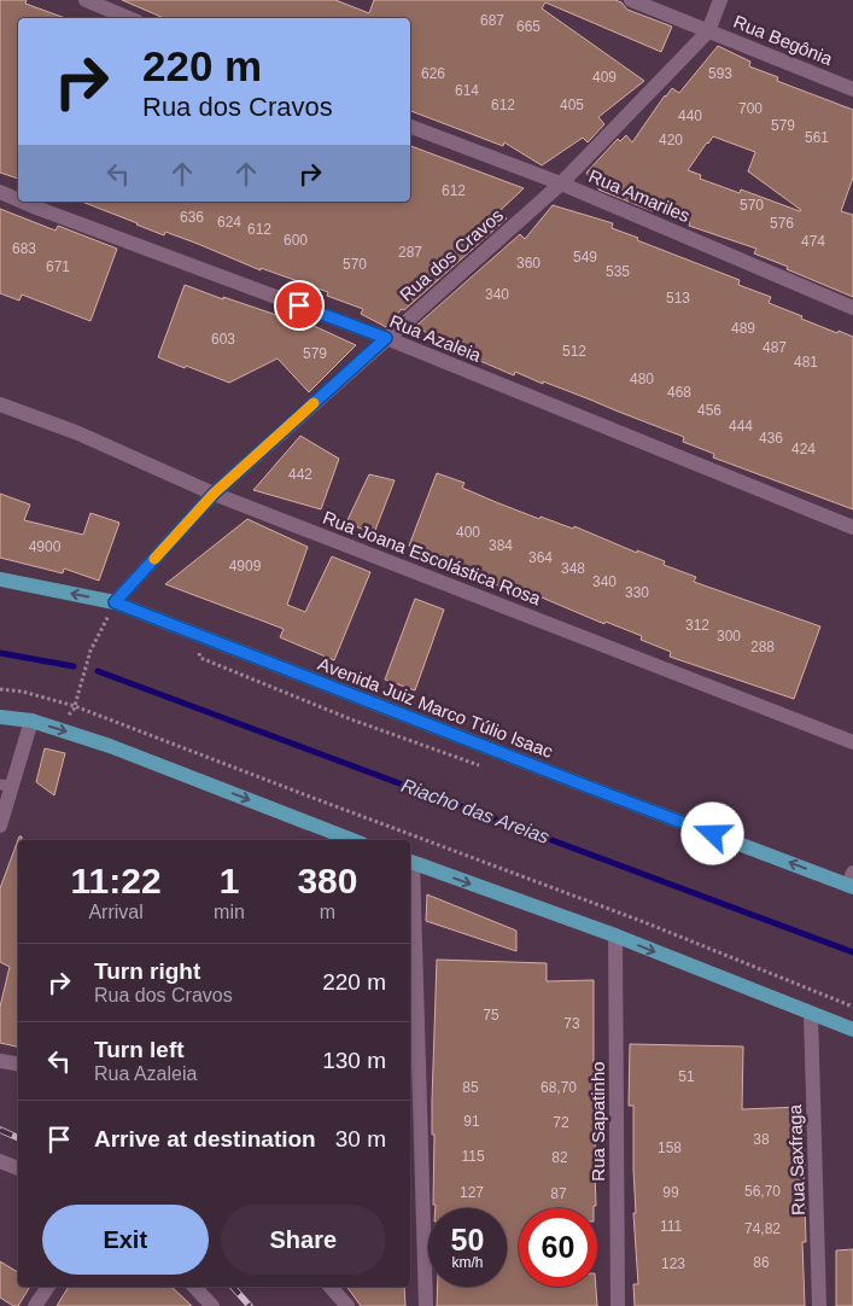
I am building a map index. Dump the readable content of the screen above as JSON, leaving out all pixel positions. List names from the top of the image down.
{
  "streets": {
    "main road": ["Avenida Juiz Marco Túlio Isaac"],
    "street": [
      "Rua Begônia",
      "Rua Amariles",
      "Rua dos Cravos",
      "Rua Azaleia",
      "Rua Joana Escolástica Rosa",
      "Rua Sapatinho",
      "Rua Saxfraga"
    ]
  },
  "crossings": [
    ["Rua Begônia", "Rua dos Cravos"],
    ["Rua Amariles", "Rua dos Cravos"],
    ["Rua dos Cravos", "Rua Azaleia"],
    ["Rua dos Cravos", "Rua Joana Escolástica Rosa"],
    ["Rua dos Cravos", "Avenida Juiz Marco Túlio Isaac"]
  ],
  "water": ["Riacho das Areias"],
  "house_numbers": [
    "687",
    "665",
    "626",
    "593",
    "409",
    "614",
    "612",
    "405",
    "700",
    "440",
    "579",
    "561",
    "420",
    "612",
    "570",
    "636",
    "624",
    "576",
    "612",
    "600",
    "474",
    "683",
    "287",
    "549",
    "360",
    "570",
    "671",
    "535",
    "340",
    "513",
    "489",
    "603",
    "487",
    "512",
    "579",
    "481",
    "480",
    "468",
    "456",
    "444",
    "436",
    "424",
    "442",
    "400",
    "384",
    "4900",
    "364",
    "4909",
    "348",
    "340",
    "330",
    "312",
    "300",
    "288",
    "75",
    "73",
    "51",
    "85",
    "68,70",
    "91",
    "72",
    "38",
    "158",
    "115",
    "82",
    "56,70",
    "127",
    "99",
    "87",
    "111",
    "74,82",
    "86",
    "123"
  ],
  "page": {
    "turn": ["220 m", "Rua dos Cravos"],
    "eta": [
      "11:22",
      "Arrival",
      "1",
      "min",
      "380",
      "m"
    ],
    "list": [
      {
        "name": "Turn right",
        "note": "Rua dos Cravos",
        "value": "220 m"
      },
      {
        "name": "Turn left",
        "note": "Rua Azaleia",
        "value": "130 m"
      },
      {
        "name": "Arrive at destination",
        "value": "30 m"
      }
    ],
    "buttons": ["Exit", "Share"],
    "speed": "50 km/h",
    "limit": "60"
  }
}
